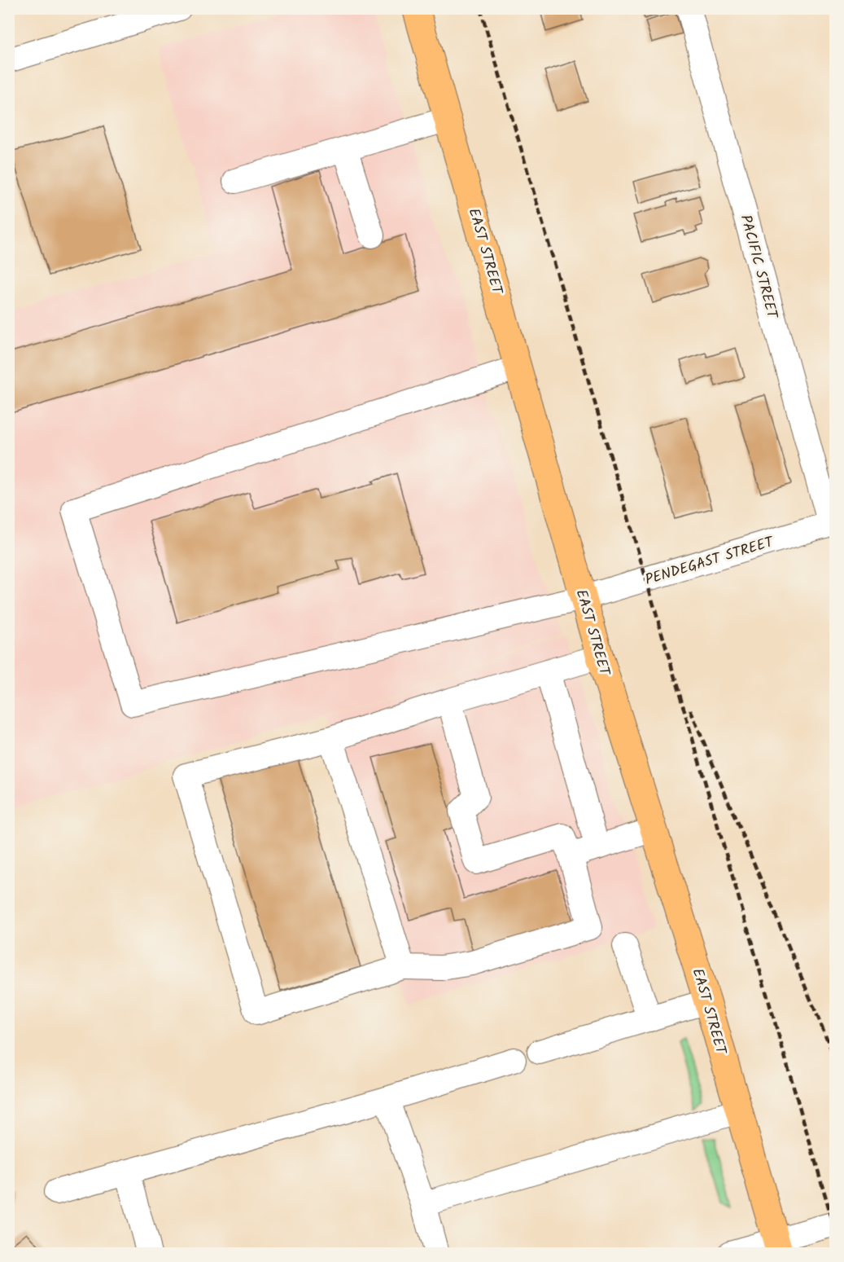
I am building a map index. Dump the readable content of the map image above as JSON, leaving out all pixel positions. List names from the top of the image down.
{
  "streets": {
    "main road": ["EAST STREET"],
    "street": ["PACIFIC STREET", "PENDEGAST STREET"]
  },
  "crossings": [
    ["EAST STREET", "PENDEGAST STREET"],
    ["PACIFIC STREET", "PENDEGAST STREET"]
  ]
}
